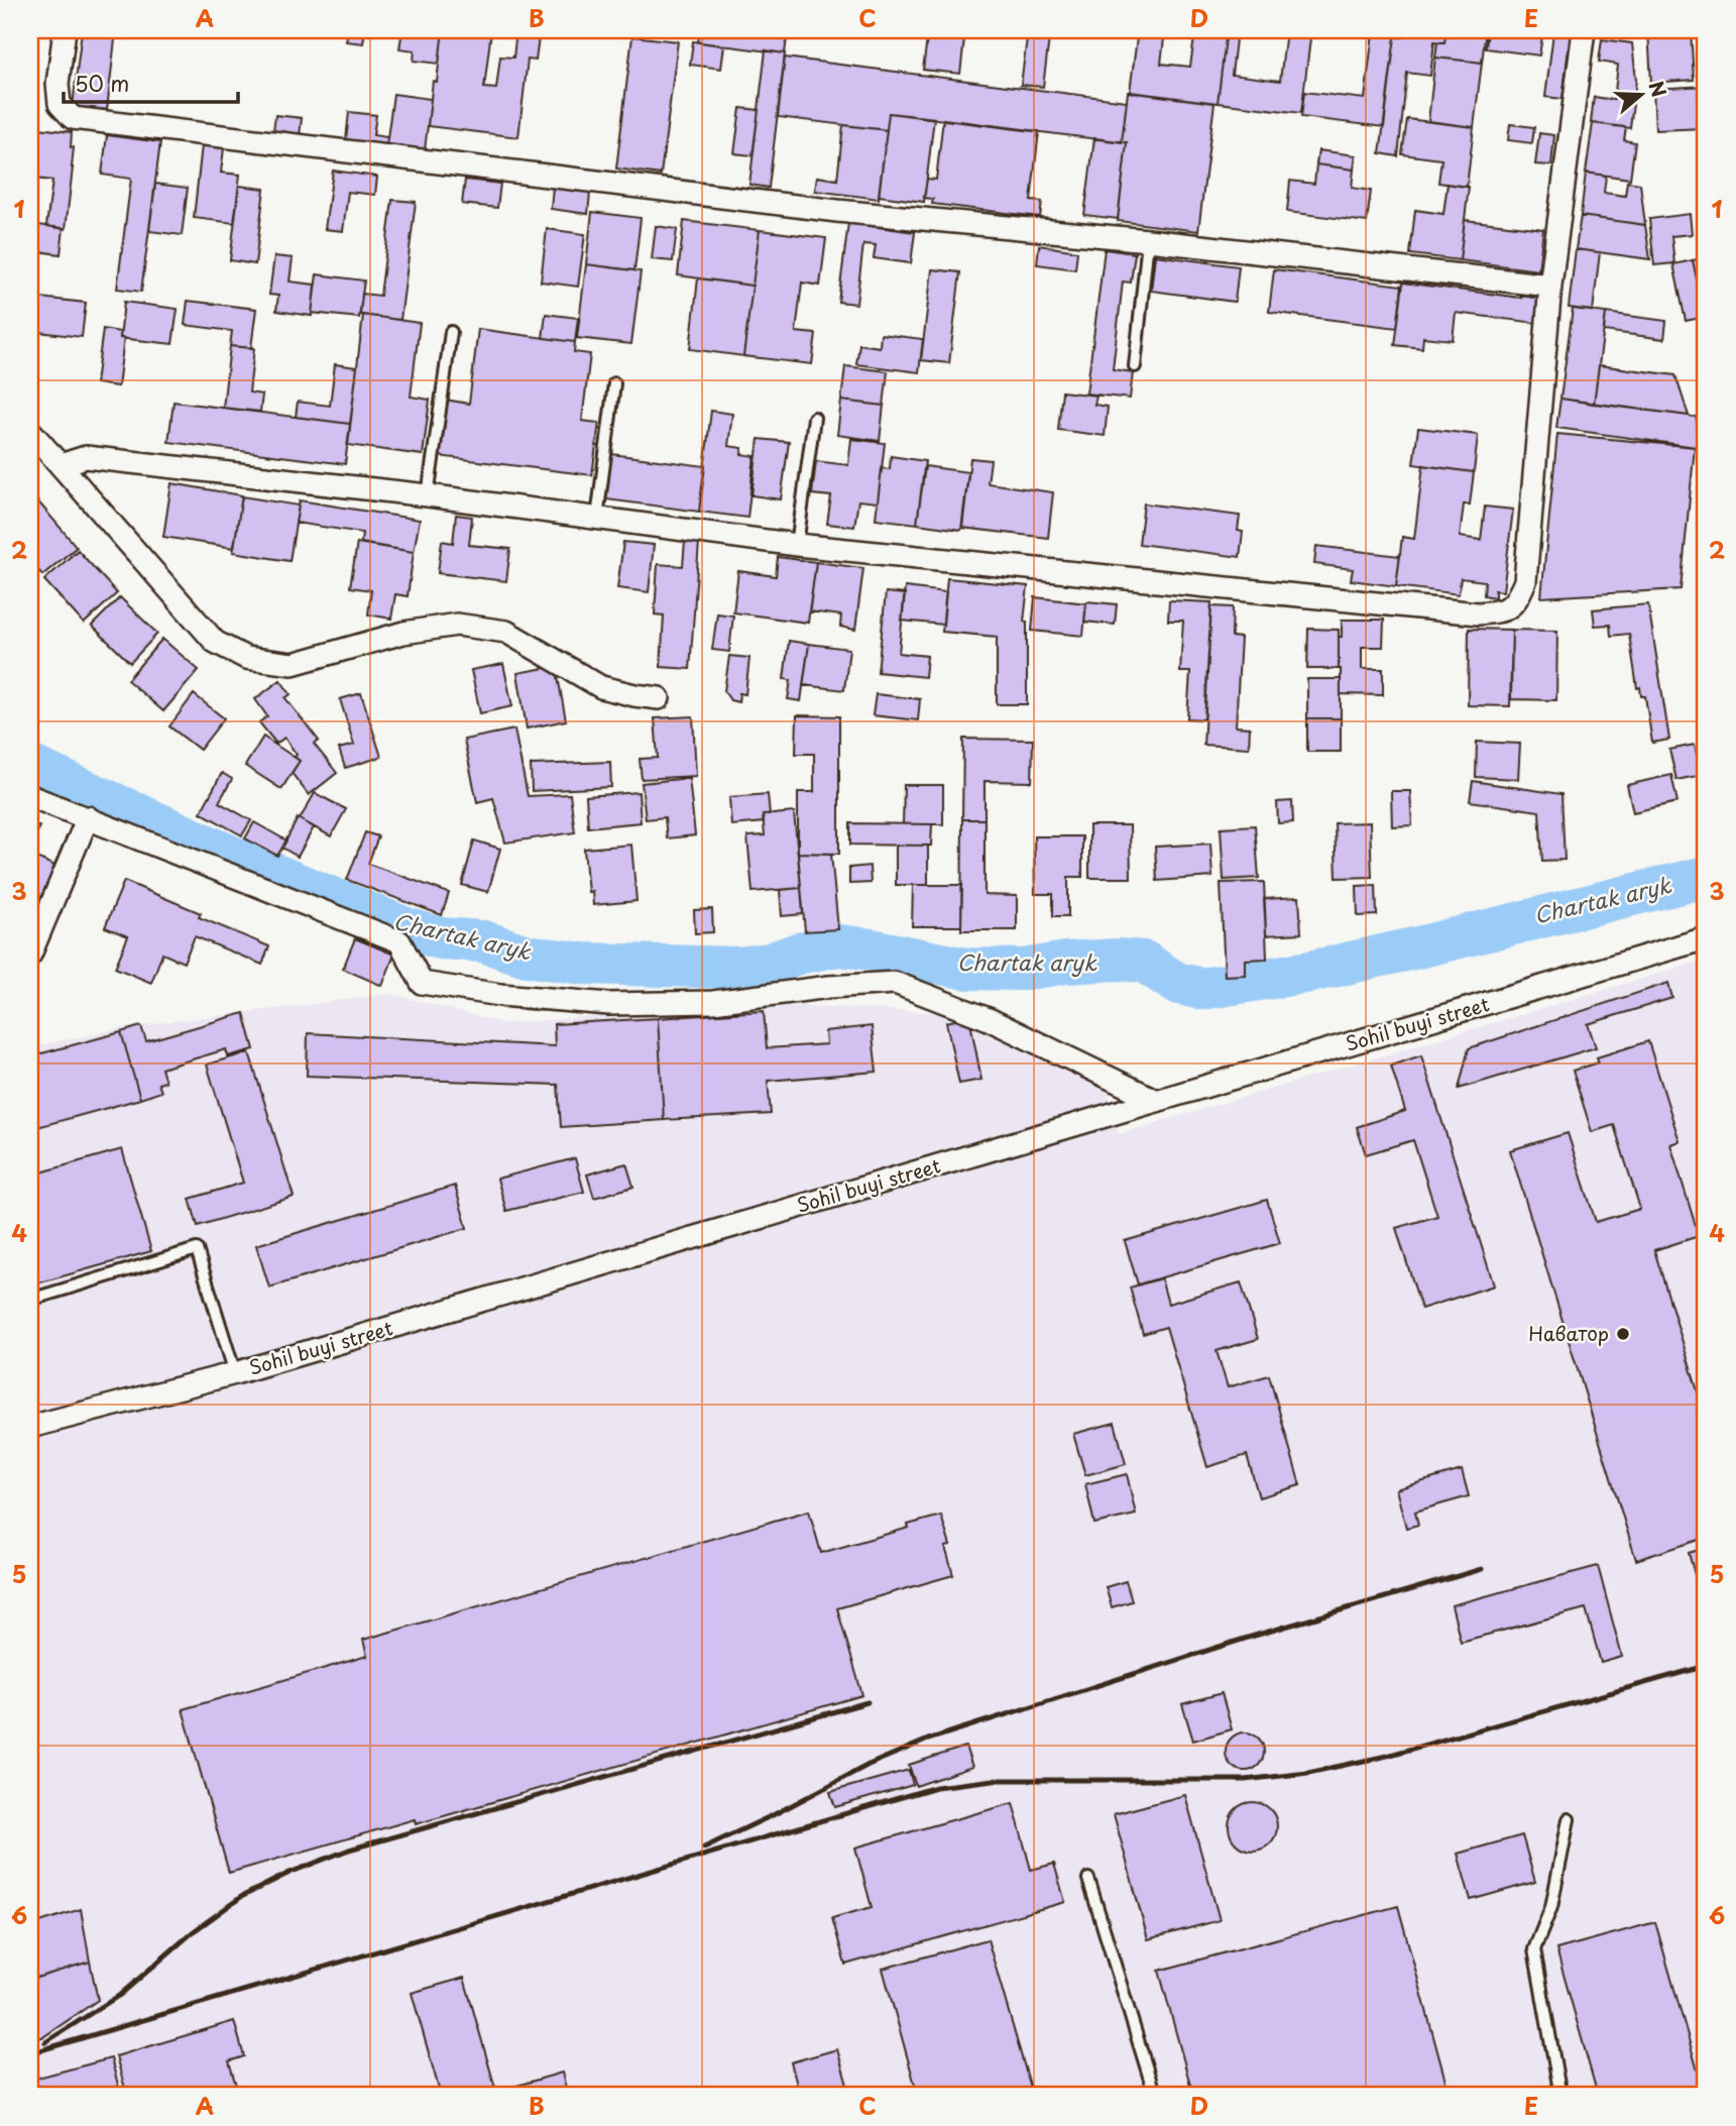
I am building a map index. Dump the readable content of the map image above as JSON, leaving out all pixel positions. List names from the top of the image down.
{
  "streets": {
    "street": ["Sohil buyi street"]
  },
  "water": ["Chartak aryk"],
  "places": ["Наватор"],
  "scale_bar": "50 m",
  "north": "right",
  "grid": {
    "columns": [
      "A",
      "B",
      "C",
      "D",
      "E"
    ],
    "rows": [
      "1",
      "2",
      "3",
      "4",
      "5",
      "6"
    ]
  }
}
